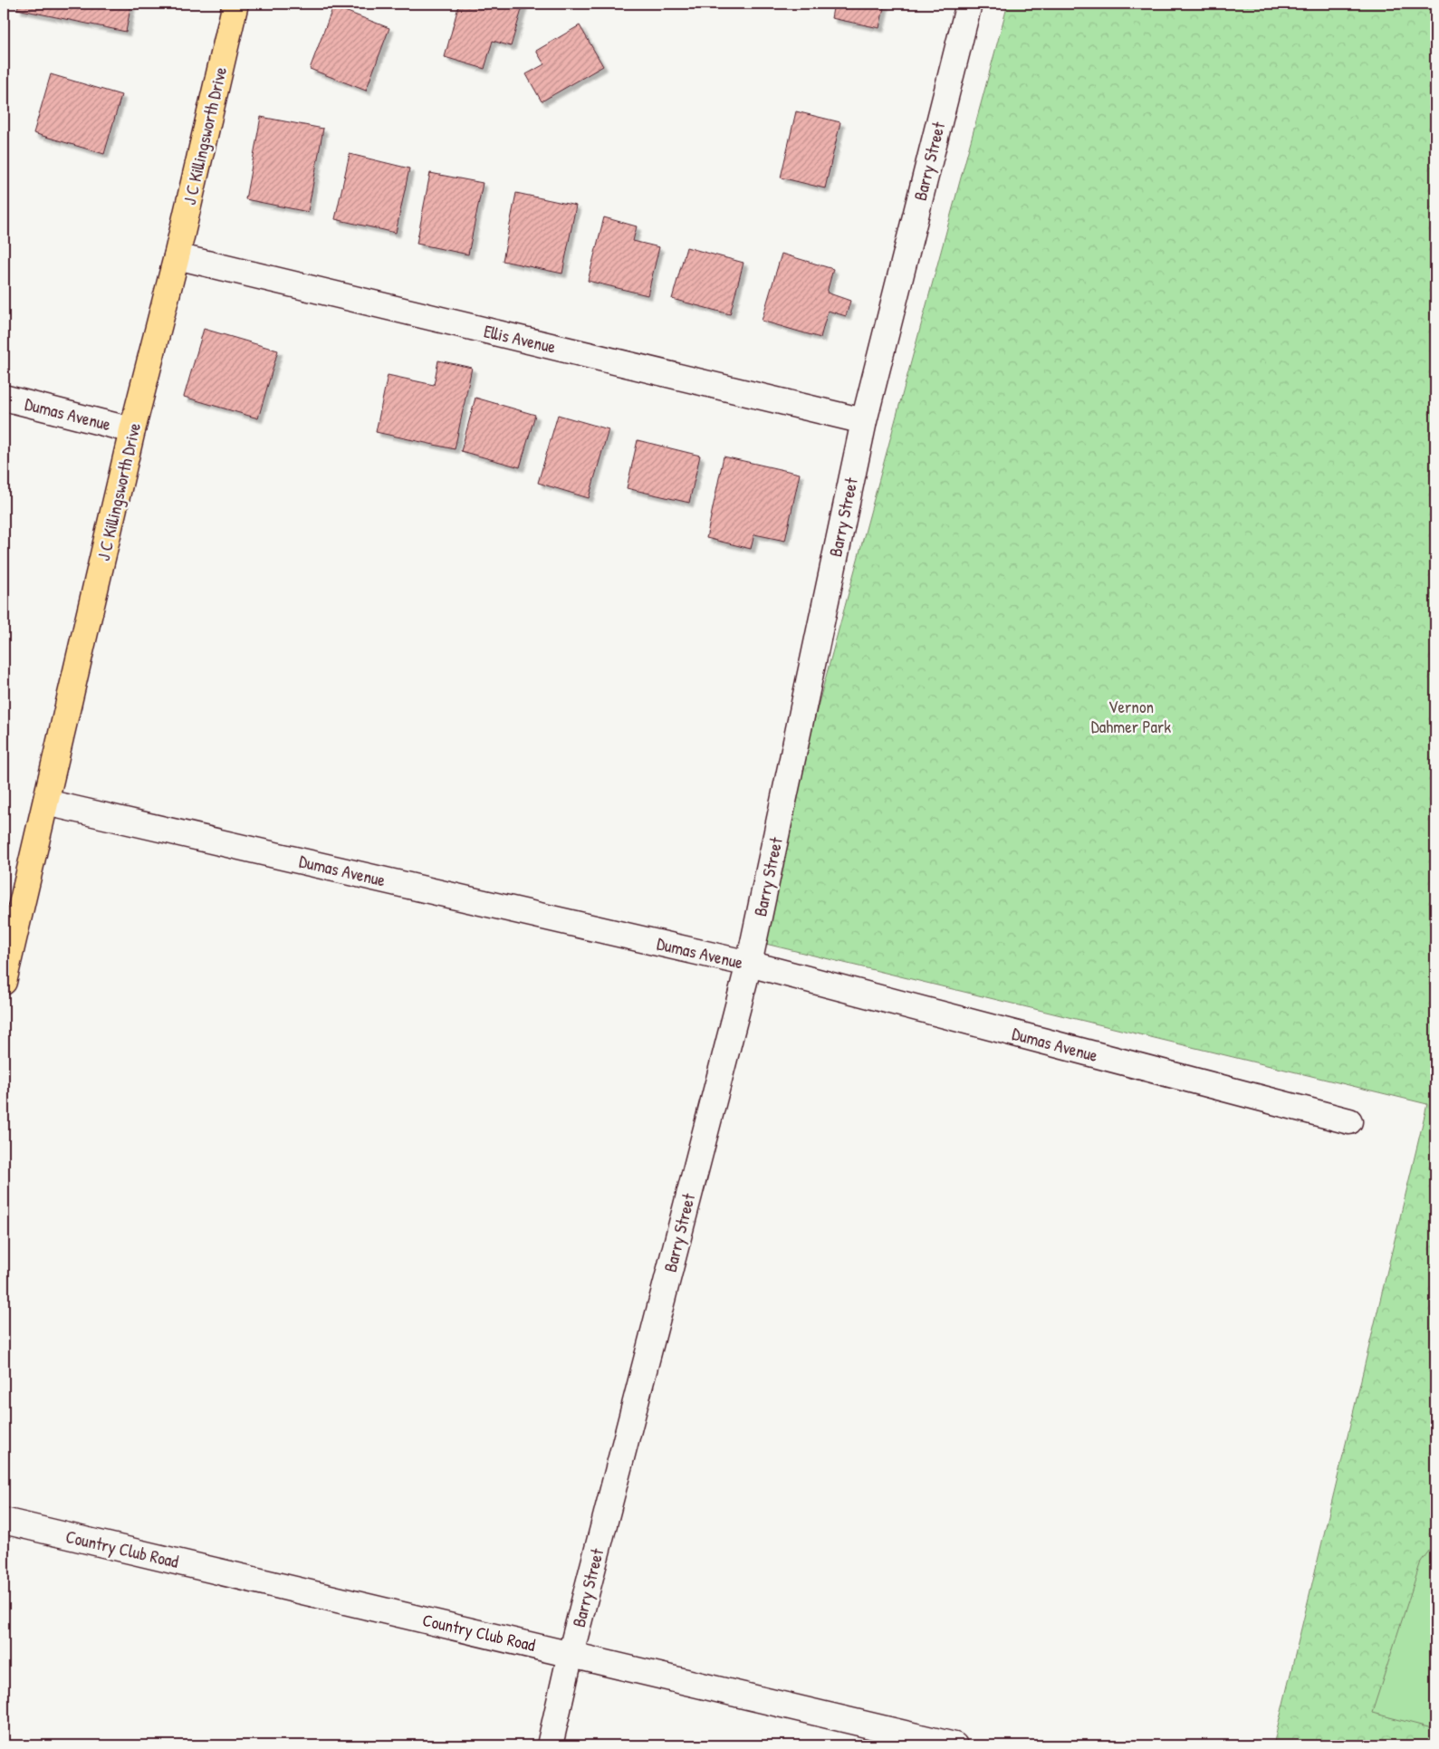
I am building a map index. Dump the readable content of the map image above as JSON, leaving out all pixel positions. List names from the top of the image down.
{
  "streets": {
    "main road": ["J C Killingsworth Drive"],
    "street": [
      "Barry Street",
      "Ellis Avenue",
      "Dumas Avenue",
      "Country Club Road"
    ]
  },
  "crossings": [
    ["J C Killingsworth Drive", "Ellis Avenue"],
    ["J C Killingsworth Drive", "Dumas Avenue"],
    ["Barry Street", "Ellis Avenue"],
    ["Barry Street", "Dumas Avenue"],
    ["Barry Street", "Country Club Road"]
  ],
  "parks": ["Vernon Dahmer Park"]
}
